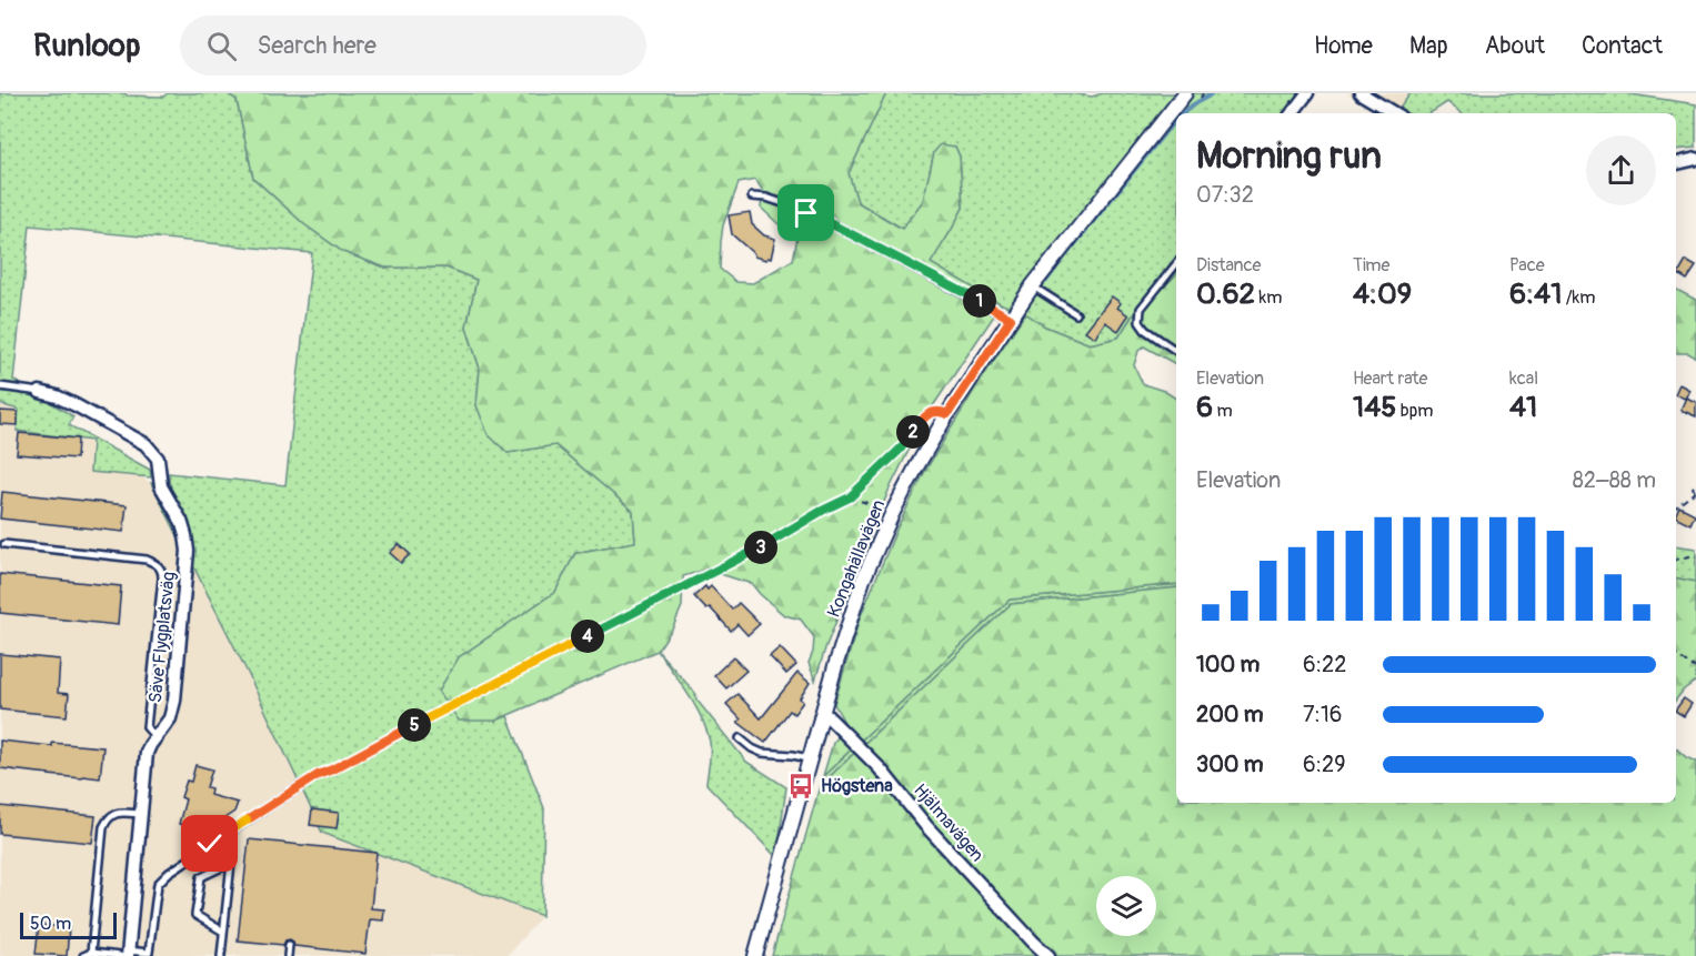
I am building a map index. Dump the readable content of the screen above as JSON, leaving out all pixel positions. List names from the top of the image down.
{
  "streets": {
    "street": ["Kongahällavägen", "Säve Flygplatsväg", "Hjälmavägen"]
  },
  "crossings": [
    ["Kongahällavägen", "Hjälmavägen"]
  ],
  "places": {
    "bus stop": ["Högstena"]
  },
  "scale_bar": "50 m",
  "page": {
    "header": "Runloop",
    "search": "Search here",
    "nav": [
      "Home",
      "Map",
      "About",
      "Contact"
    ],
    "heading": ["Morning run", "07:32"],
    "stats": [
      ["Distance", "0.62 km"],
      ["Time", "4:09"],
      ["Pace", "6:41 /km"],
      ["Elevation", "6 m"],
      ["Heart rate", "145 bpm"],
      ["kcal", "41"]
    ],
    "pins": [
      "1",
      "2",
      "3",
      "4",
      "5"
    ],
    "chart": ["Elevation", "82–88 m"],
    "list": [
      {
        "name": "100 m",
        "note": "6:22"
      },
      {
        "name": "200 m",
        "note": "7:16"
      },
      {
        "name": "300 m",
        "note": "6:29"
      }
    ],
    "scale": "50 m"
  }
}
